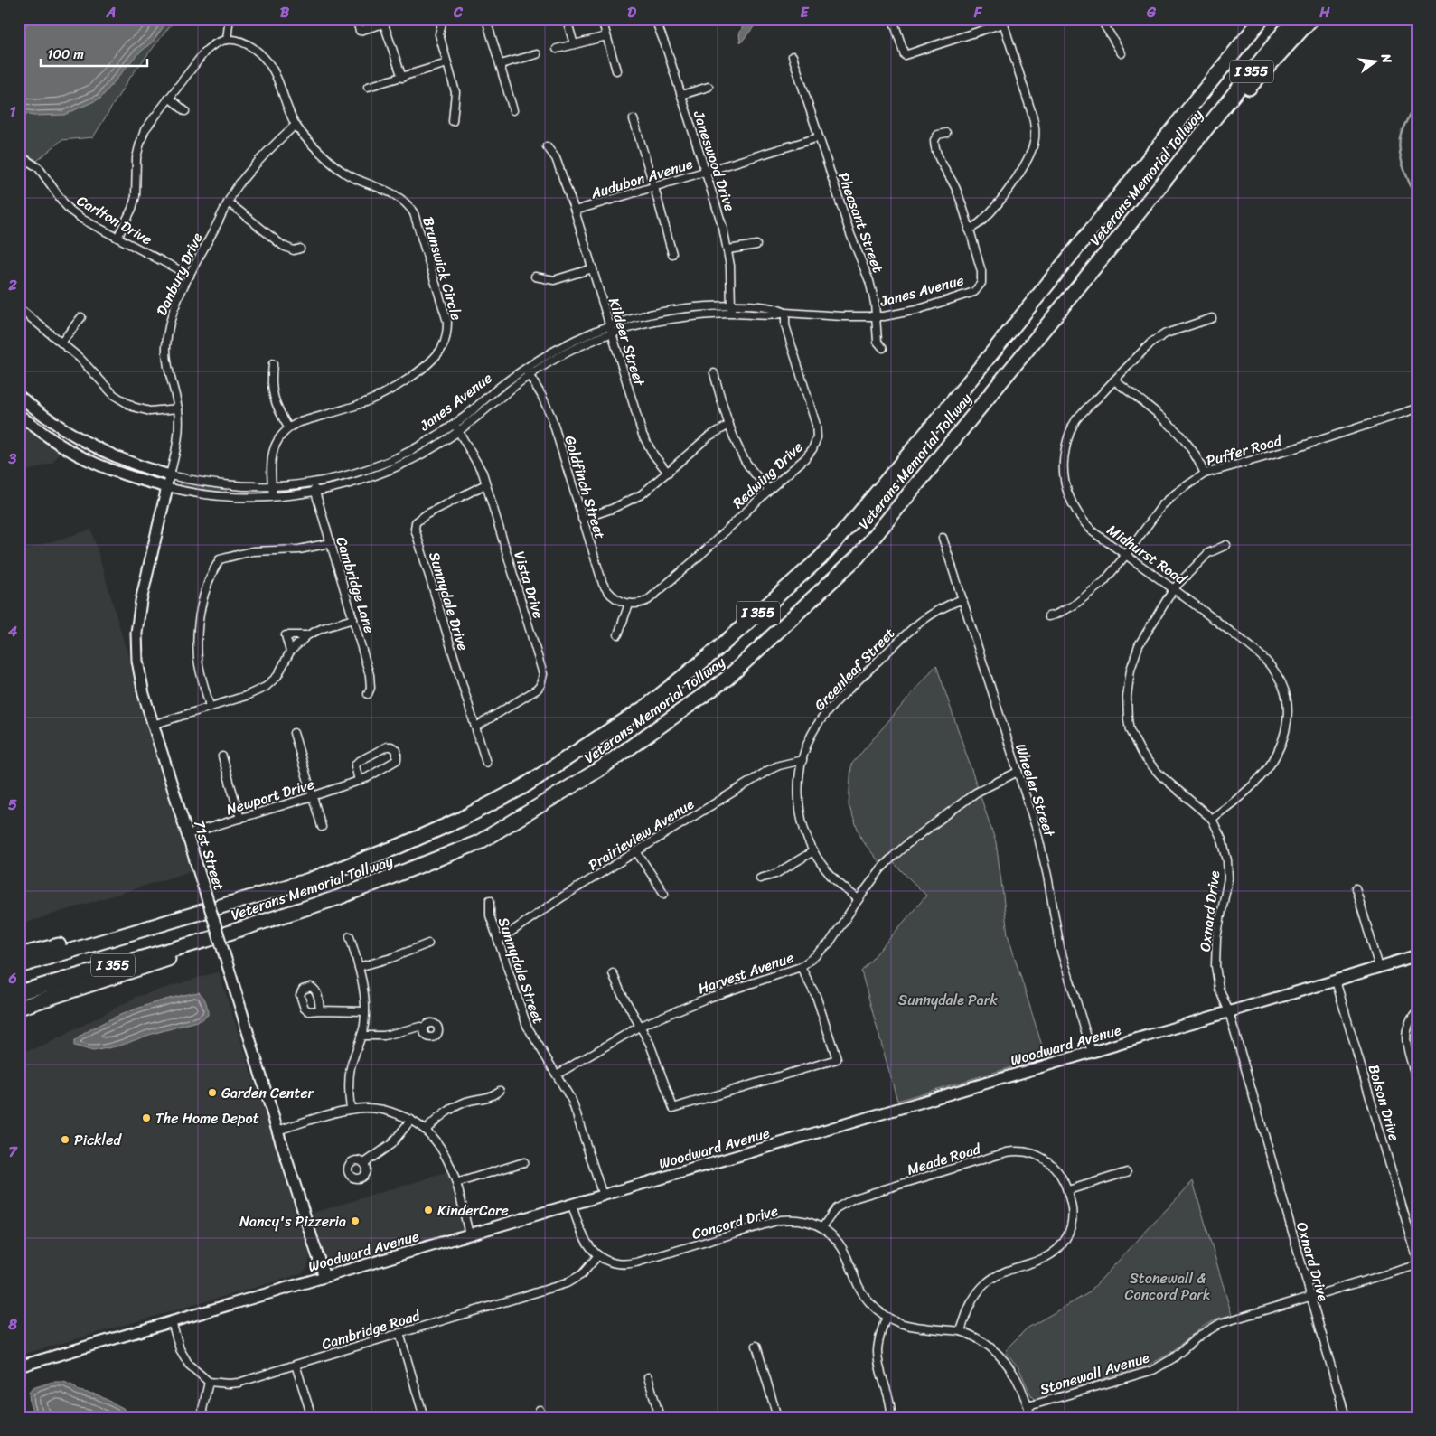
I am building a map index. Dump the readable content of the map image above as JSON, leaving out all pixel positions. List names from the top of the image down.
{
  "streets": {
    "highway": ["I 355", "Veterans Memorial Tollway"],
    "main road": ["Janes Avenue", "71st Street", "Woodward Avenue"],
    "street": [
      "Janeswood Drive",
      "Audubon Avenue",
      "Carlton Drive",
      "Pheasant Street",
      "Brunswick Circle",
      "Danbury Drive",
      "Kildeer Street",
      "Puffer Road",
      "Redwing Drive",
      "Goldfinch Street",
      "Midhurst Road",
      "Cambridge Lane",
      "Vista Drive",
      "Sunnydale Drive",
      "Greenleaf Street",
      "Wheeler Street",
      "Newport Drive",
      "Prairieview Avenue",
      "Oxnard Drive",
      "Sunnydale Street",
      "Harvest Avenue",
      "Bolson Drive",
      "Meade Road",
      "Concord Drive",
      "Cambridge Road",
      "Stonewall Avenue"
    ]
  },
  "crossings": [
    ["Janeswood Drive", "Audubon Avenue"],
    ["Janeswood Drive", "Janes Avenue"],
    ["Audubon Avenue", "Pheasant Street"],
    ["Audubon Avenue", "Kildeer Street"],
    ["Carlton Drive", "Danbury Drive"],
    ["Pheasant Street", "Janes Avenue"],
    ["Brunswick Circle", "Danbury Drive"],
    ["Danbury Drive", "Janes Avenue"],
    ["Danbury Drive", "71st Street"],
    ["Janes Avenue", "Kildeer Street"],
    ["Janes Avenue", "Redwing Drive"],
    ["Janes Avenue", "Goldfinch Street"],
    ["Janes Avenue", "Cambridge Lane"],
    ["Janes Avenue", "Vista Drive"],
    ["Janes Avenue", "71st Street"],
    ["Puffer Road", "Midhurst Road"],
    ["Redwing Drive", "Goldfinch Street"],
    ["Midhurst Road", "Oxnard Drive"],
    ["Vista Drive", "Sunnydale Drive"],
    ["Greenleaf Street", "Wheeler Street"],
    ["Greenleaf Street", "Prairieview Avenue"],
    ["Greenleaf Street", "Harvest Avenue"],
    ["Wheeler Street", "Harvest Avenue"],
    ["Wheeler Street", "Woodward Avenue"],
    ["Newport Drive", "71st Street"],
    ["Prairieview Avenue", "Sunnydale Street"],
    ["71st Street", "Woodward Avenue"],
    ["Oxnard Drive", "Woodward Avenue"],
    ["Oxnard Drive", "Stonewall Avenue"],
    ["Sunnydale Street", "Harvest Avenue"],
    ["Sunnydale Street", "Woodward Avenue"],
    ["Woodward Avenue", "Bolson Drive"],
    ["Woodward Avenue", "Concord Drive"],
    ["Meade Road", "Concord Drive"],
    ["Concord Drive", "Cambridge Road"],
    ["Concord Drive", "Stonewall Avenue"]
  ],
  "parks": ["Sunnydale Park", "Stonewall & Concord Park"],
  "places": [
    "Garden Center",
    "The Home Depot",
    "Pickled",
    "KinderCare",
    "Nancy's Pizzeria"
  ],
  "scale_bar": "100 m",
  "north": "right",
  "grid": {
    "columns": [
      "A",
      "B",
      "C",
      "D",
      "E",
      "F",
      "G",
      "H"
    ],
    "rows": [
      "1",
      "2",
      "3",
      "4",
      "5",
      "6",
      "7",
      "8"
    ]
  }
}
